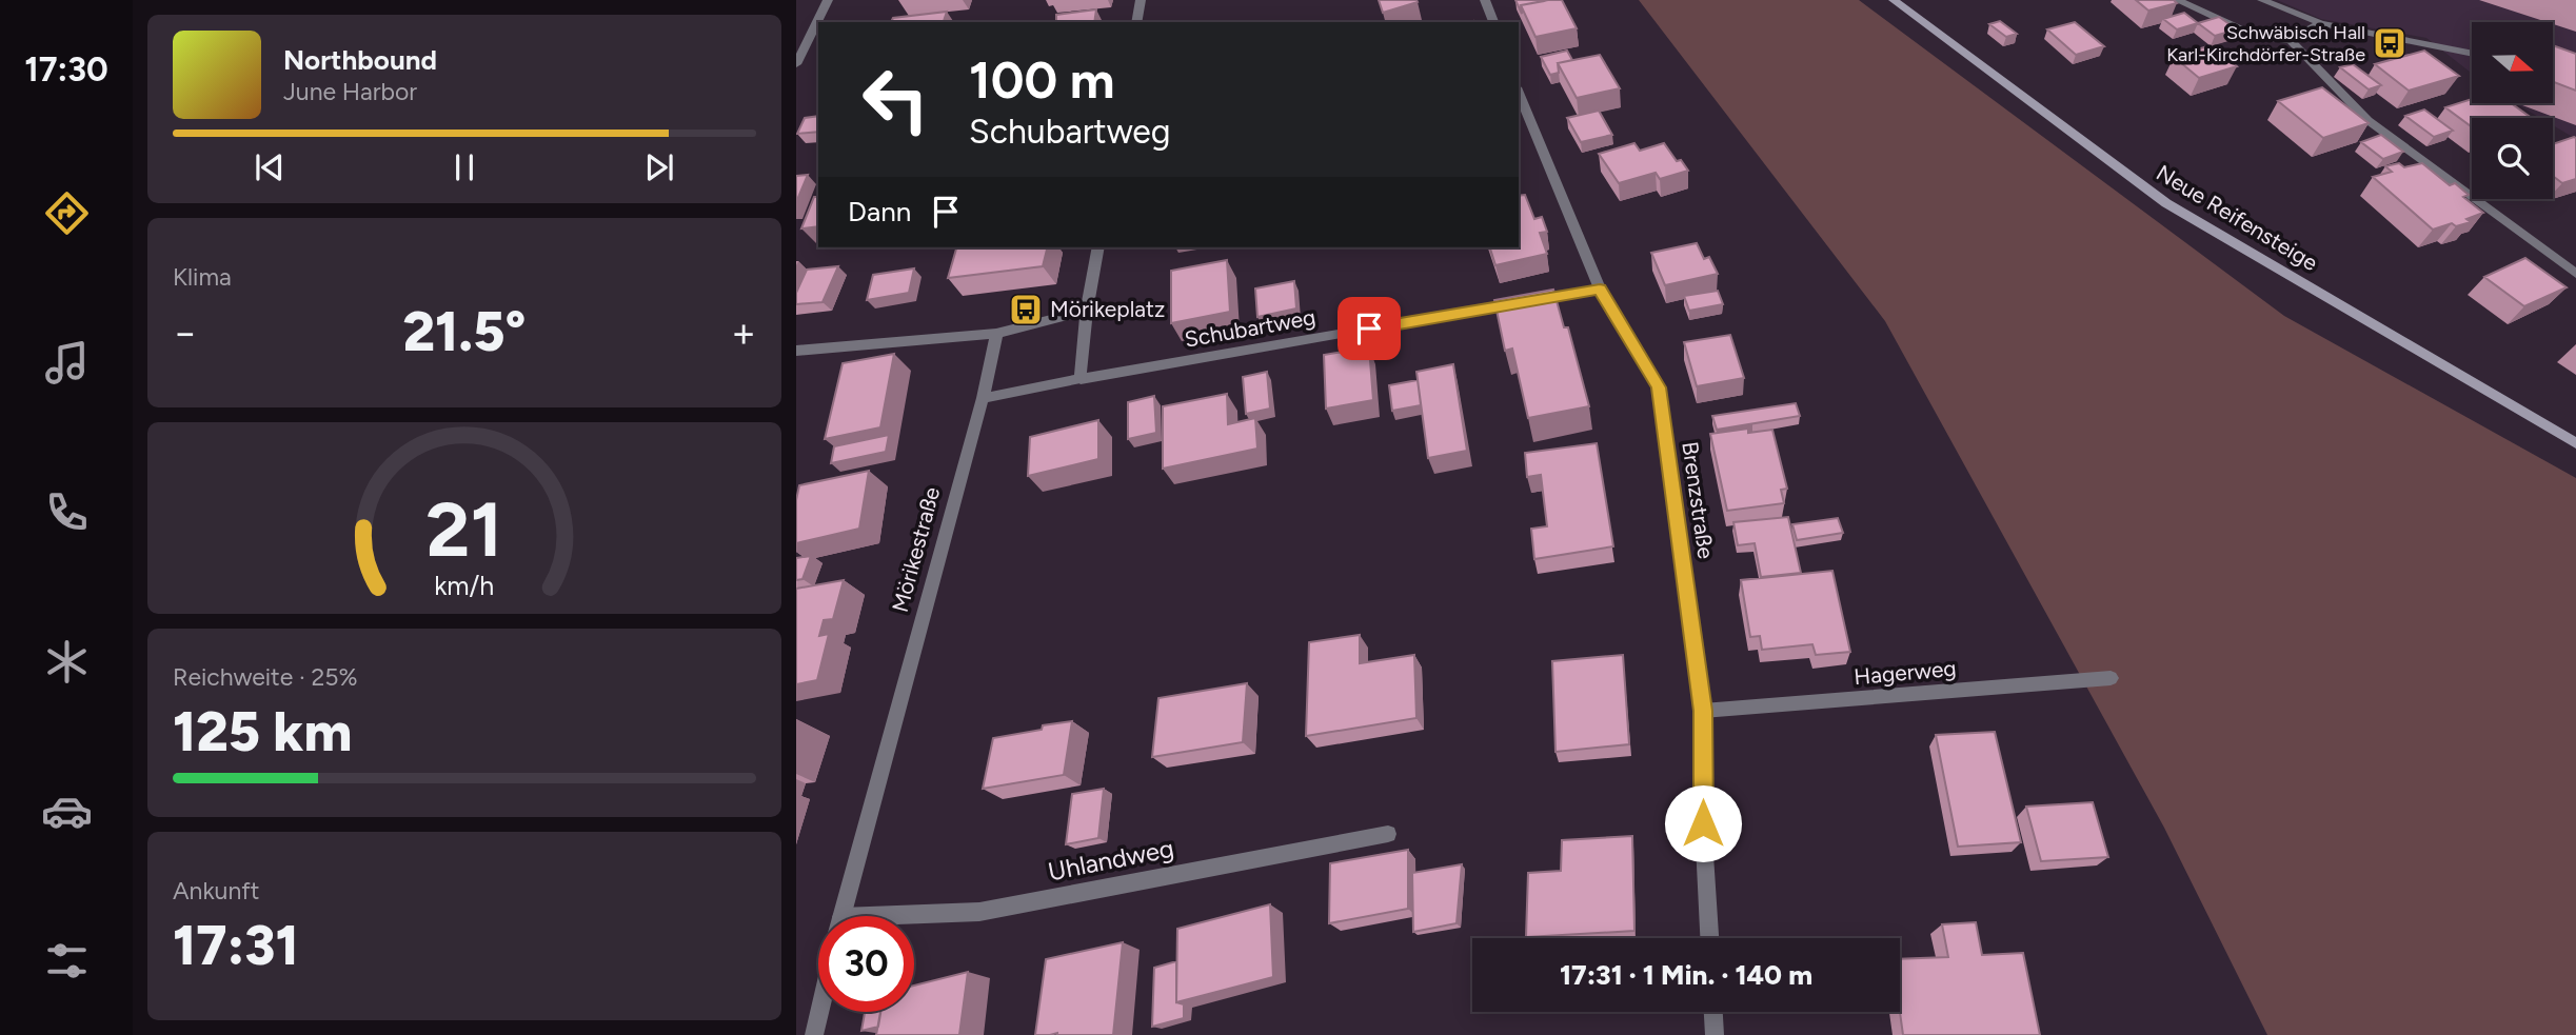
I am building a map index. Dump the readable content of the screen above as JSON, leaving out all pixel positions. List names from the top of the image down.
{
  "streets": {
    "main road": ["Neue Reifensteige"],
    "street": [
      "Schubartweg",
      "Brenzstraße",
      "Mörikestraße",
      "Hagerweg",
      "Uhlandweg"
    ]
  },
  "crossings": [
    ["Schubartweg", "Brenzstraße"],
    ["Schubartweg", "Mörikestraße"],
    ["Brenzstraße", "Hagerweg"]
  ],
  "places": {
    "bus stop": ["Schwäbisch Hall Karl-Kirchdörfer-Straße", "Mörikeplatz"]
  },
  "north": "right",
  "page": {
    "tabs": "17:30",
    "turn": ["100 m", "Schubartweg"],
    "song": ["Northbound", "June Harbor"],
    "then": "Dann",
    "tile": [
      "Klima",
      ["Reichweite · 25%", "125 km"],
      ["Ankunft", "17:31"]
    ],
    "heat": ["−", "21.5°", "+"],
    "limit": "30",
    "trip": "17:31 · 1 Min. · 140 m",
    "gauge": ["21", "km/h"]
  }
}
